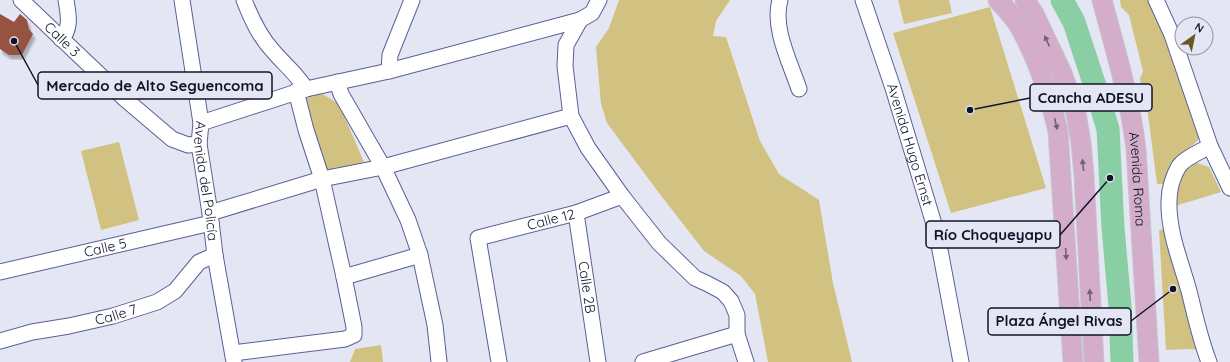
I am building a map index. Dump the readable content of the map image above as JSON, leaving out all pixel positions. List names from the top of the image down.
{
  "streets": {
    "main road": ["Avenida Roma"],
    "street": [
      "Calle 3",
      "Avenida Hugo Ernst",
      "Avenida del Policía",
      "Calle 12",
      "Calle 5",
      "Calle 2B",
      "Calle 7"
    ]
  },
  "crossings": [
    ["Calle 3", "Avenida del Policía"],
    ["Avenida del Policía", "Calle 5"],
    ["Avenida del Policía", "Calle 7"],
    ["Calle 12", "Calle 2B"]
  ],
  "places": [
    "Mercado de Alto Seguencoma",
    "Cancha ADESU",
    "Río Choqueyapu",
    "Plaza Ángel Rivas"
  ],
  "north": "top right"
}
